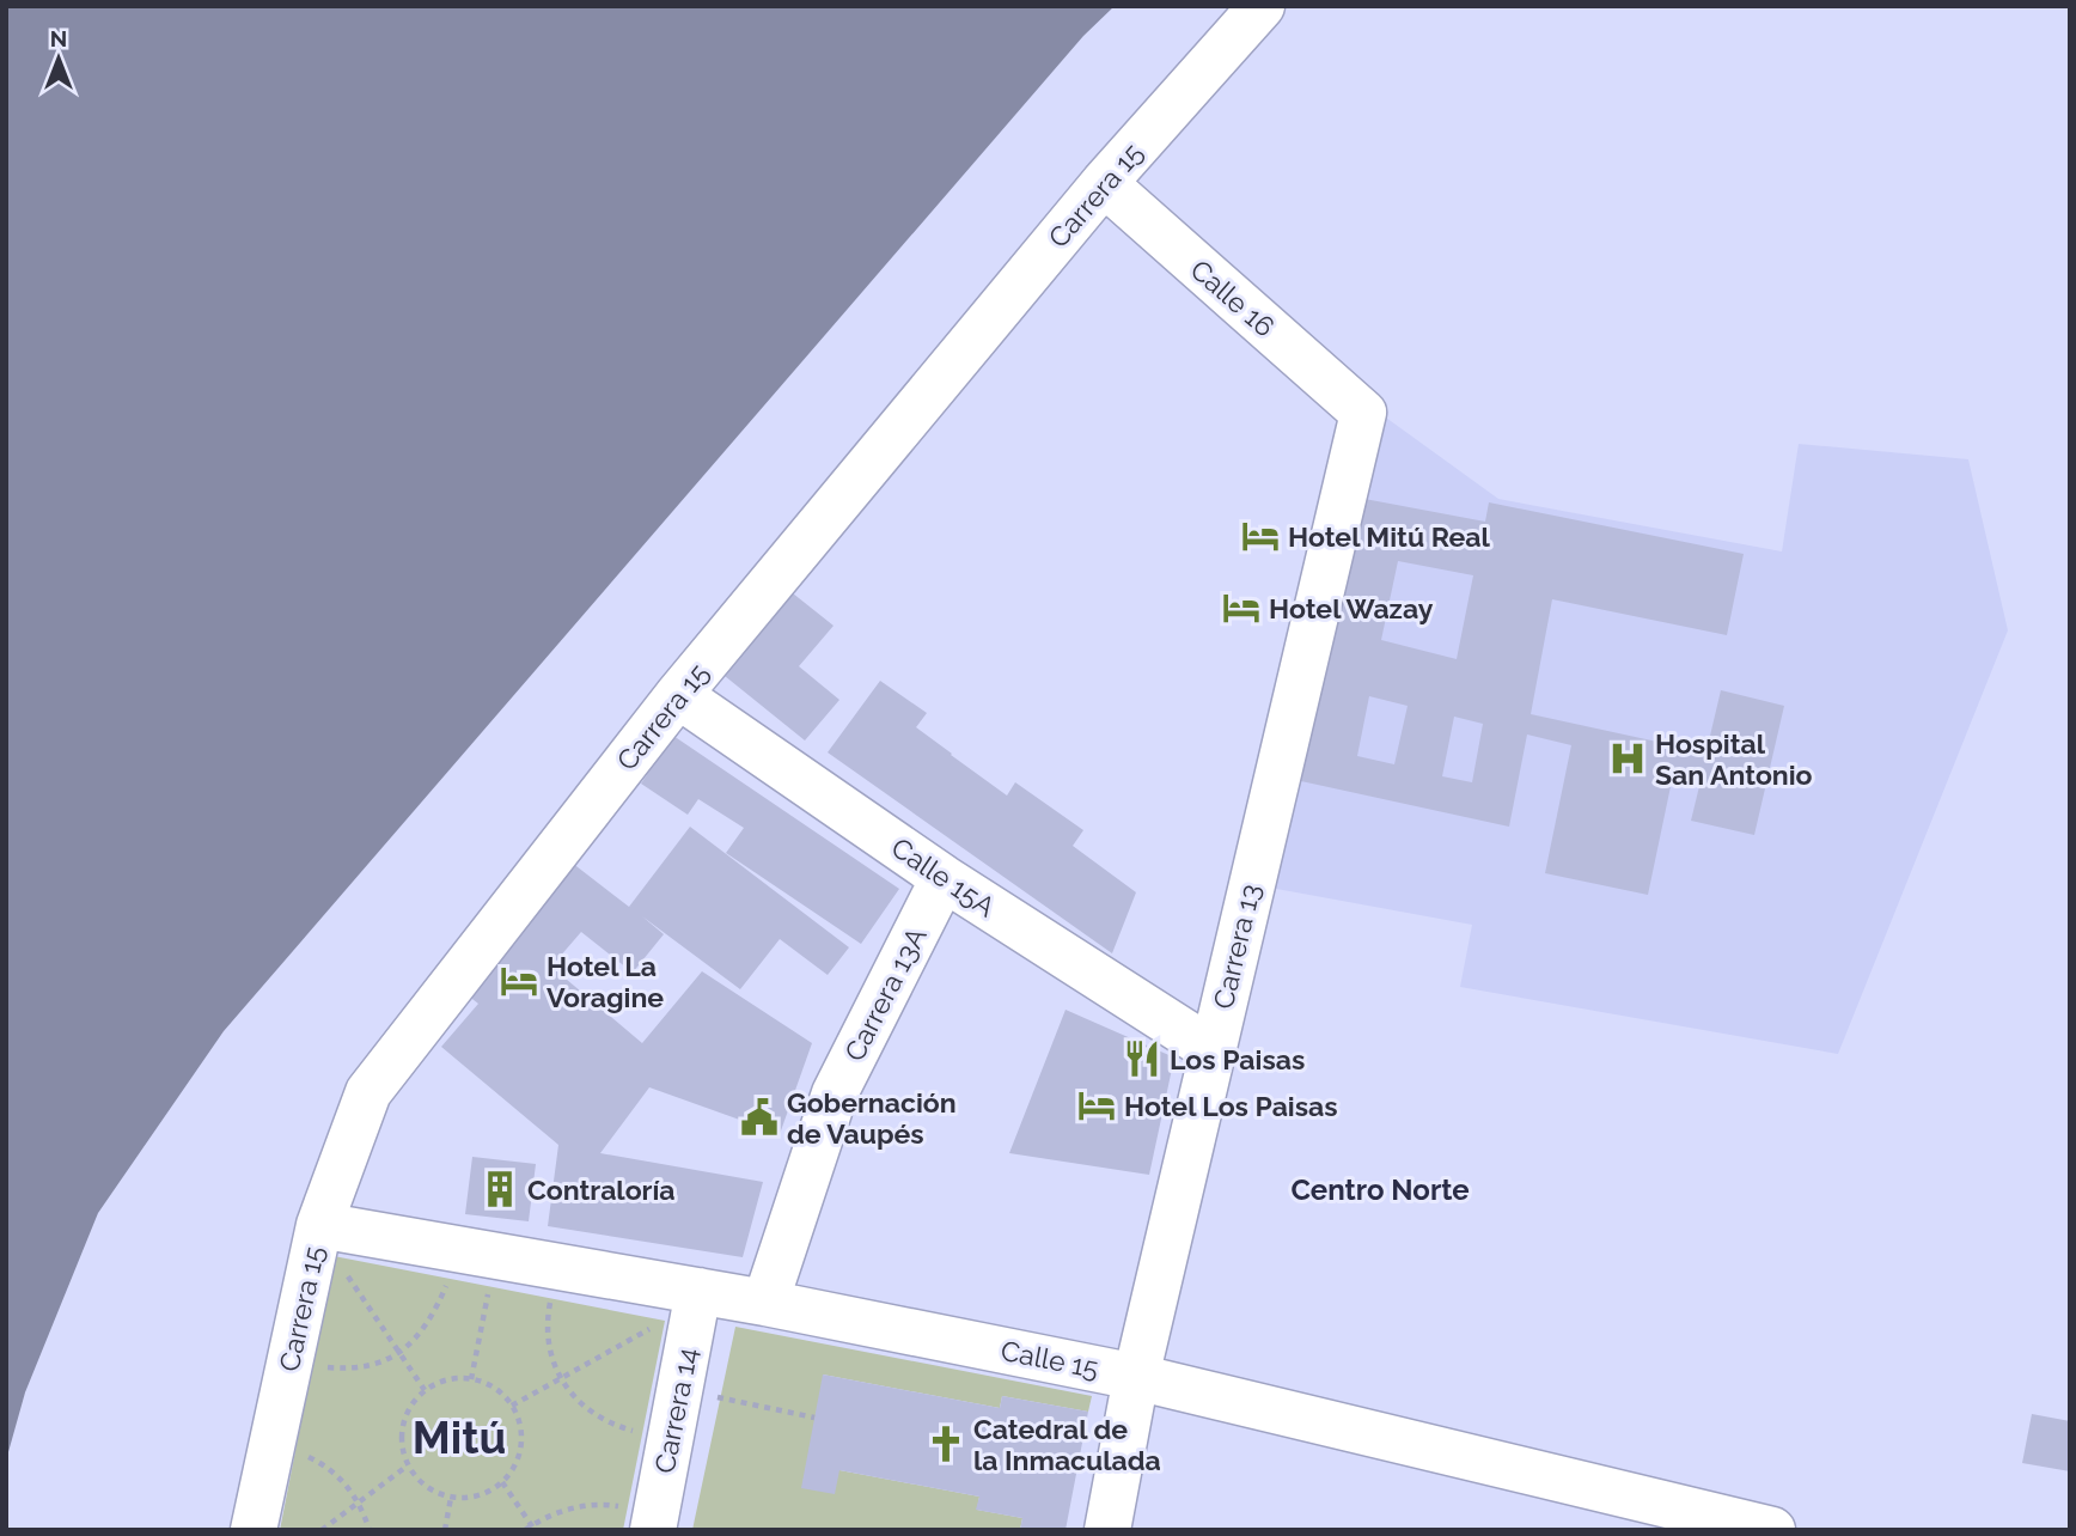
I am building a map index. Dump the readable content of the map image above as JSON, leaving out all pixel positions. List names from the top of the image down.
{
  "streets": {
    "street": [
      "Carrera 15",
      "Calle 16",
      "Calle 15A",
      "Carrera 13",
      "Carrera 13A",
      "Calle 15",
      "Carrera 14"
    ]
  },
  "crossings": [
    ["Carrera 15", "Calle 16"],
    ["Carrera 15", "Calle 15A"],
    ["Carrera 15", "Calle 15"],
    ["Calle 16", "Carrera 13"],
    ["Calle 15A", "Carrera 13"],
    ["Calle 15A", "Carrera 13A"],
    ["Carrera 13", "Calle 15"],
    ["Carrera 13A", "Calle 15"],
    ["Calle 15", "Carrera 14"]
  ],
  "districts": ["Centro Norte", "Mitú"],
  "places": {
    "hotel": [
      "Hotel Mitú Real",
      "Hotel Wazay",
      "Hotel La Voragine",
      "Hotel Los Paisas"
    ],
    "hospital": ["Hospital San Antonio"],
    "restaurant": ["Los Paisas"],
    "public building": ["Gobernación de Vaupés"],
    "building": ["Contraloría"],
    "church": ["Catedral de la Inmaculada"]
  },
  "north": "top"
}
